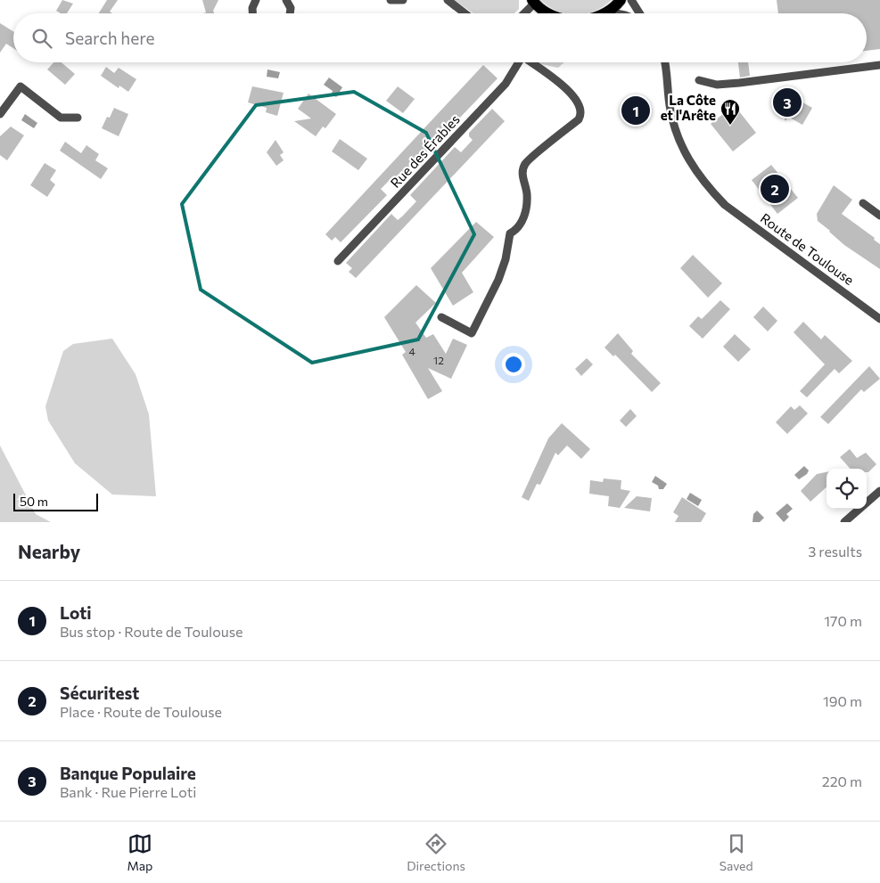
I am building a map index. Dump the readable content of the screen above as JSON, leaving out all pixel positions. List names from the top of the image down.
{
  "streets": {
    "street": ["Rue des Érables", "Route de Toulouse"]
  },
  "places": {
    "restaurant": ["La Côte et l'Arête"]
  },
  "house_numbers": ["4", "12"],
  "scale_bar": "50 m",
  "page": {
    "search": "Search here",
    "pins": ["3", "1", "2"],
    "scale": "50 m",
    "heading": ["Nearby", "3 results"],
    "list": [
      {
        "mark": "1",
        "name": "Loti",
        "note": "Bus stop · Route de Toulouse",
        "value": "170 m"
      },
      {
        "mark": "2",
        "name": "Sécuritest",
        "note": "Place · Route de Toulouse",
        "value": "190 m"
      },
      {
        "mark": "3",
        "name": "Banque Populaire",
        "note": "Bank · Rue Pierre Loti",
        "value": "220 m"
      }
    ],
    "nav": ["Map", "Directions", "Saved"]
  }
}
